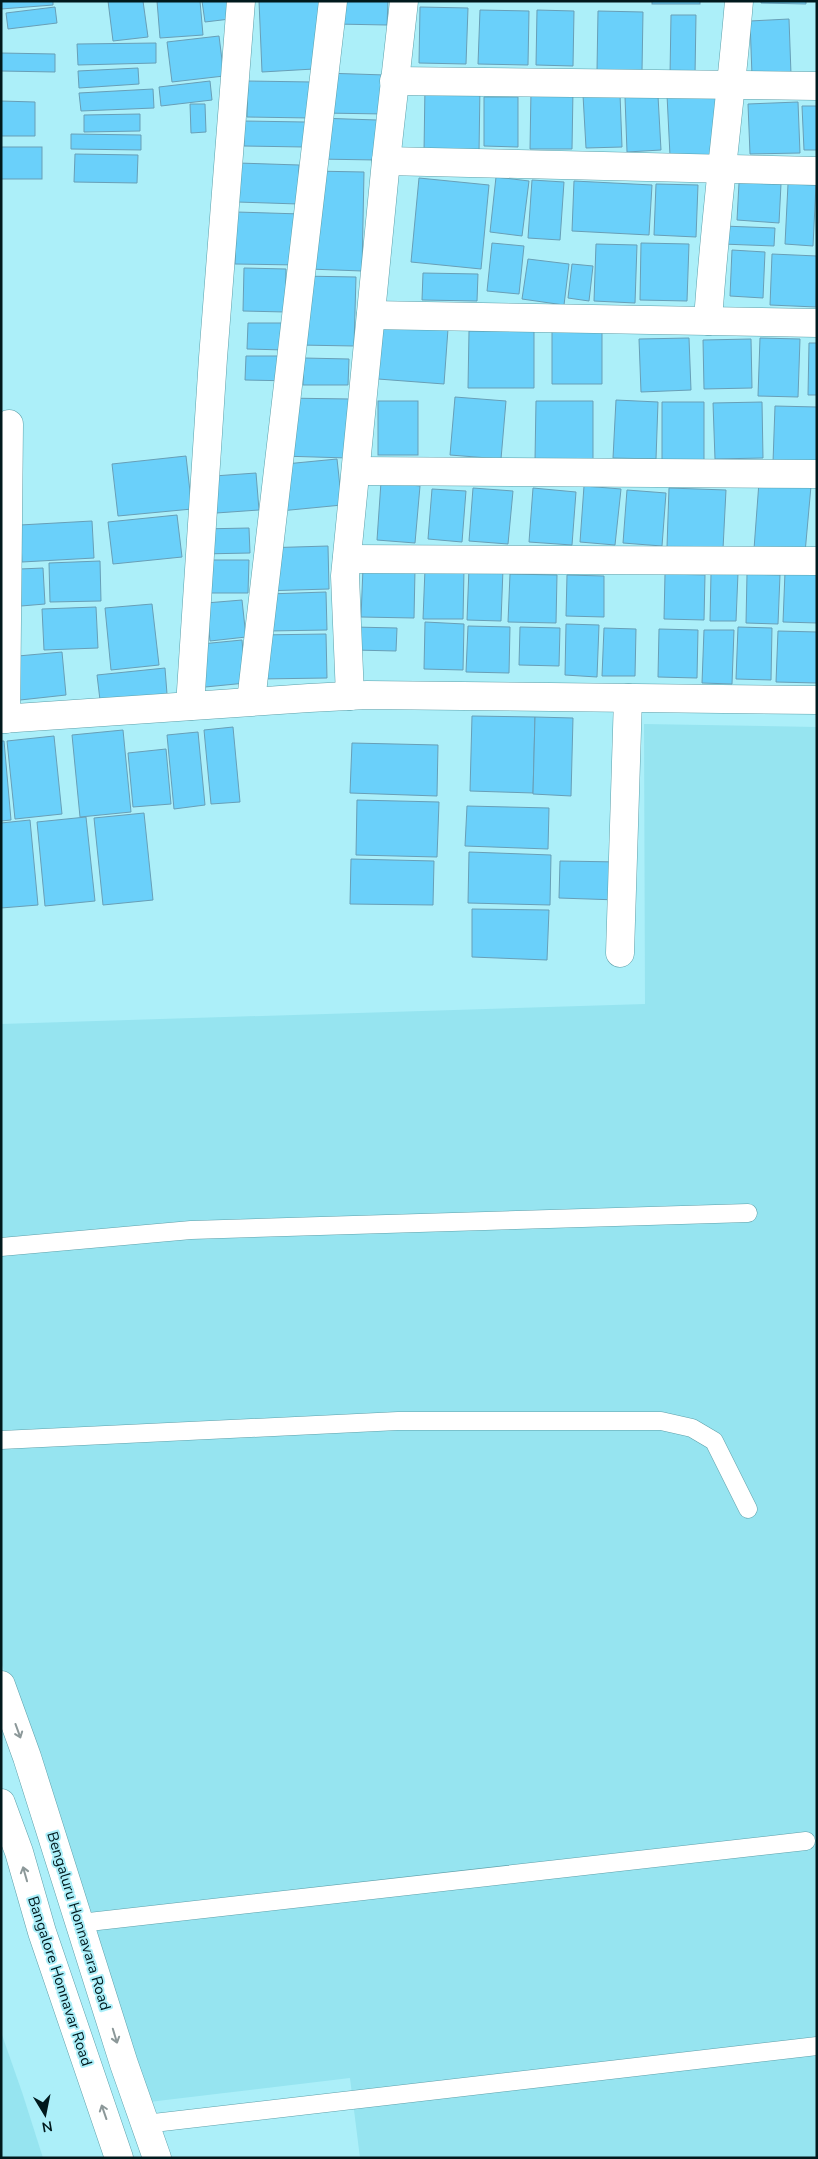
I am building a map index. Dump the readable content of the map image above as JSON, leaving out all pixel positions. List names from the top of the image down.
{
  "streets": {
    "street": ["Bengaluru Honnavara Road", "Bangalore Honnavar Road"]
  },
  "one_way": ["Bengaluru Honnavara Road", "Bangalore Honnavar Road"],
  "north": "bottom"
}
